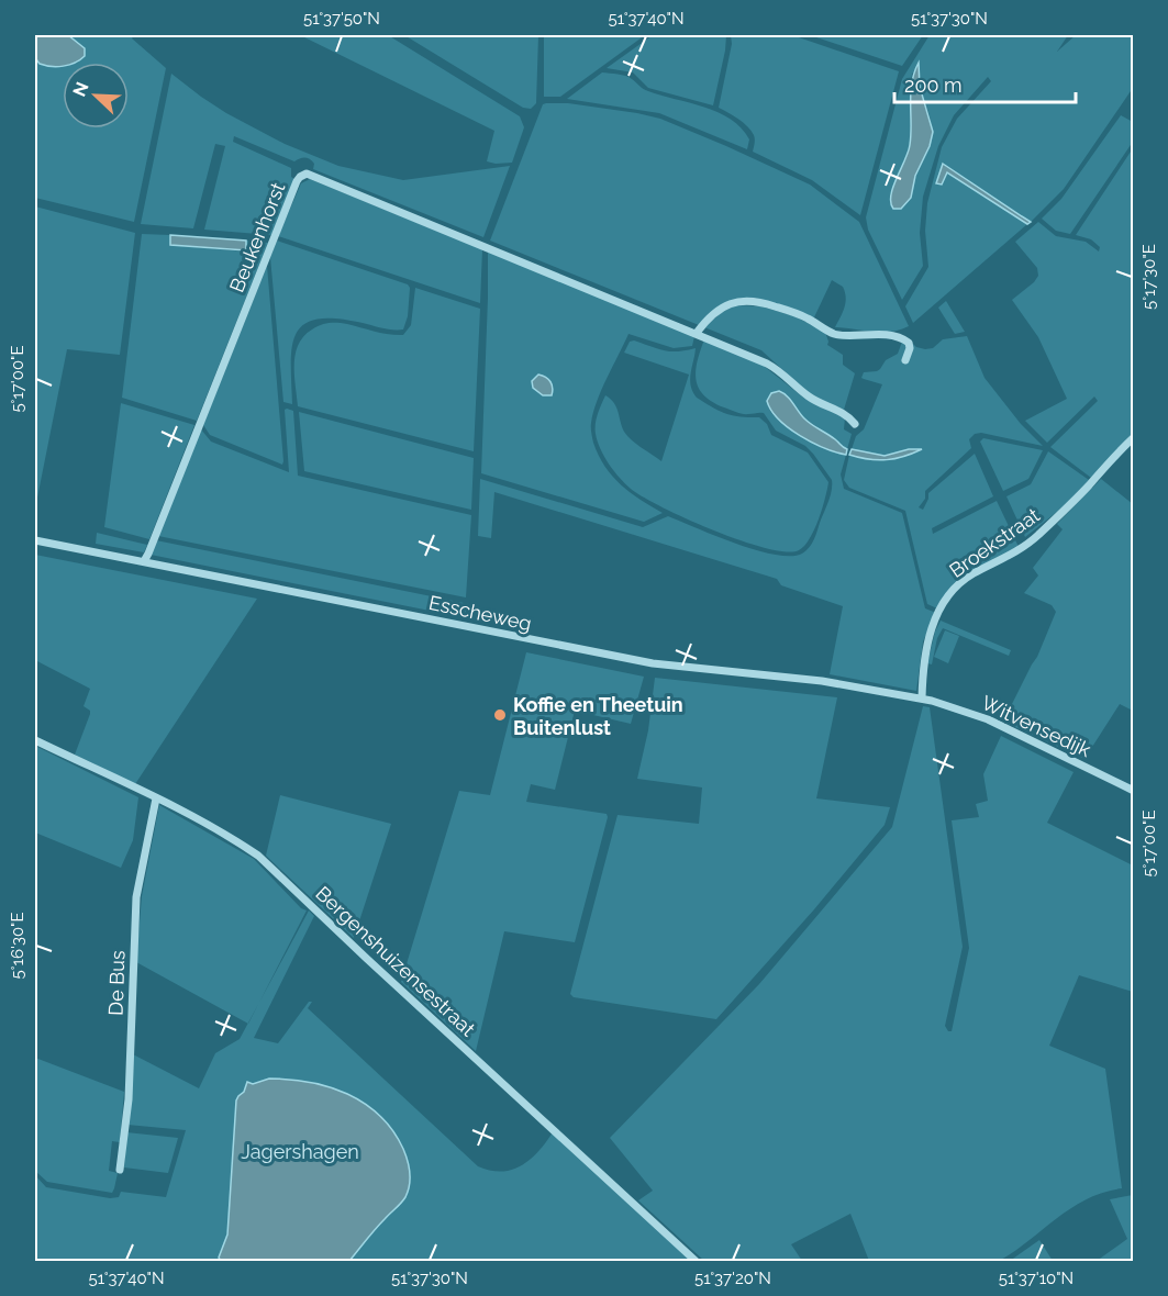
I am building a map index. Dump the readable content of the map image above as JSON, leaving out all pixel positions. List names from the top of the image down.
{
  "streets": {
    "street": [
      "Beukenhorst",
      "Broekstraat",
      "Esscheweg",
      "Witvensedijk",
      "Bergenshuizensestraat",
      "De Bus"
    ]
  },
  "crossings": [
    ["Beukenhorst", "Esscheweg"],
    ["Broekstraat", "Esscheweg"],
    ["Broekstraat", "Witvensedijk"],
    ["Esscheweg", "Witvensedijk"],
    ["Bergenshuizensestraat", "De Bus"]
  ],
  "parks": ["Jagershagen"],
  "places": ["Koffie en Theetuin Buitenlust"],
  "scale_bar": "200 m",
  "north": "top left",
  "coordinates": [
    "51°37'50\"N",
    "51°37'40\"N",
    "51°37'30\"N",
    "5°17'30\"E",
    "5°17'00\"E",
    "5°16'30\"E",
    "51°37'20\"N",
    "51°37'10\"N"
  ]
}
